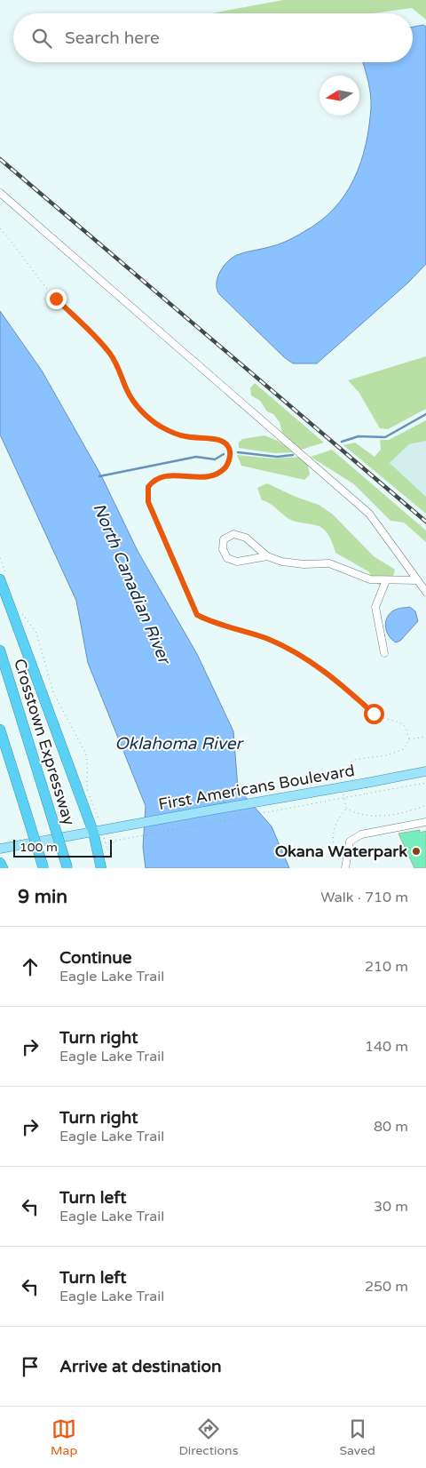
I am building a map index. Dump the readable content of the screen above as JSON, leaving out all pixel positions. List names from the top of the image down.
{
  "streets": {
    "highway": ["Crosstown Expressway"],
    "main road": ["First Americans Boulevard"]
  },
  "water": ["North Canadian River", "Oklahoma River"],
  "places": ["Okana Waterpark"],
  "scale_bar": "100 m",
  "north": "left",
  "page": {
    "search": "Search here",
    "scale": "100 m",
    "heading": ["9 min", "Walk · 710 m"],
    "list": [
      ["Continue", "Eagle Lake Trail", "210 m"],
      ["Turn right", "Eagle Lake Trail", "140 m"],
      ["Turn right", "Eagle Lake Trail", "80 m"],
      ["Turn left", "Eagle Lake Trail", "30 m"],
      ["Turn left", "Eagle Lake Trail", "250 m"],
      "Arrive at destination"
    ],
    "nav": ["Map", "Directions", "Saved"]
  }
}
